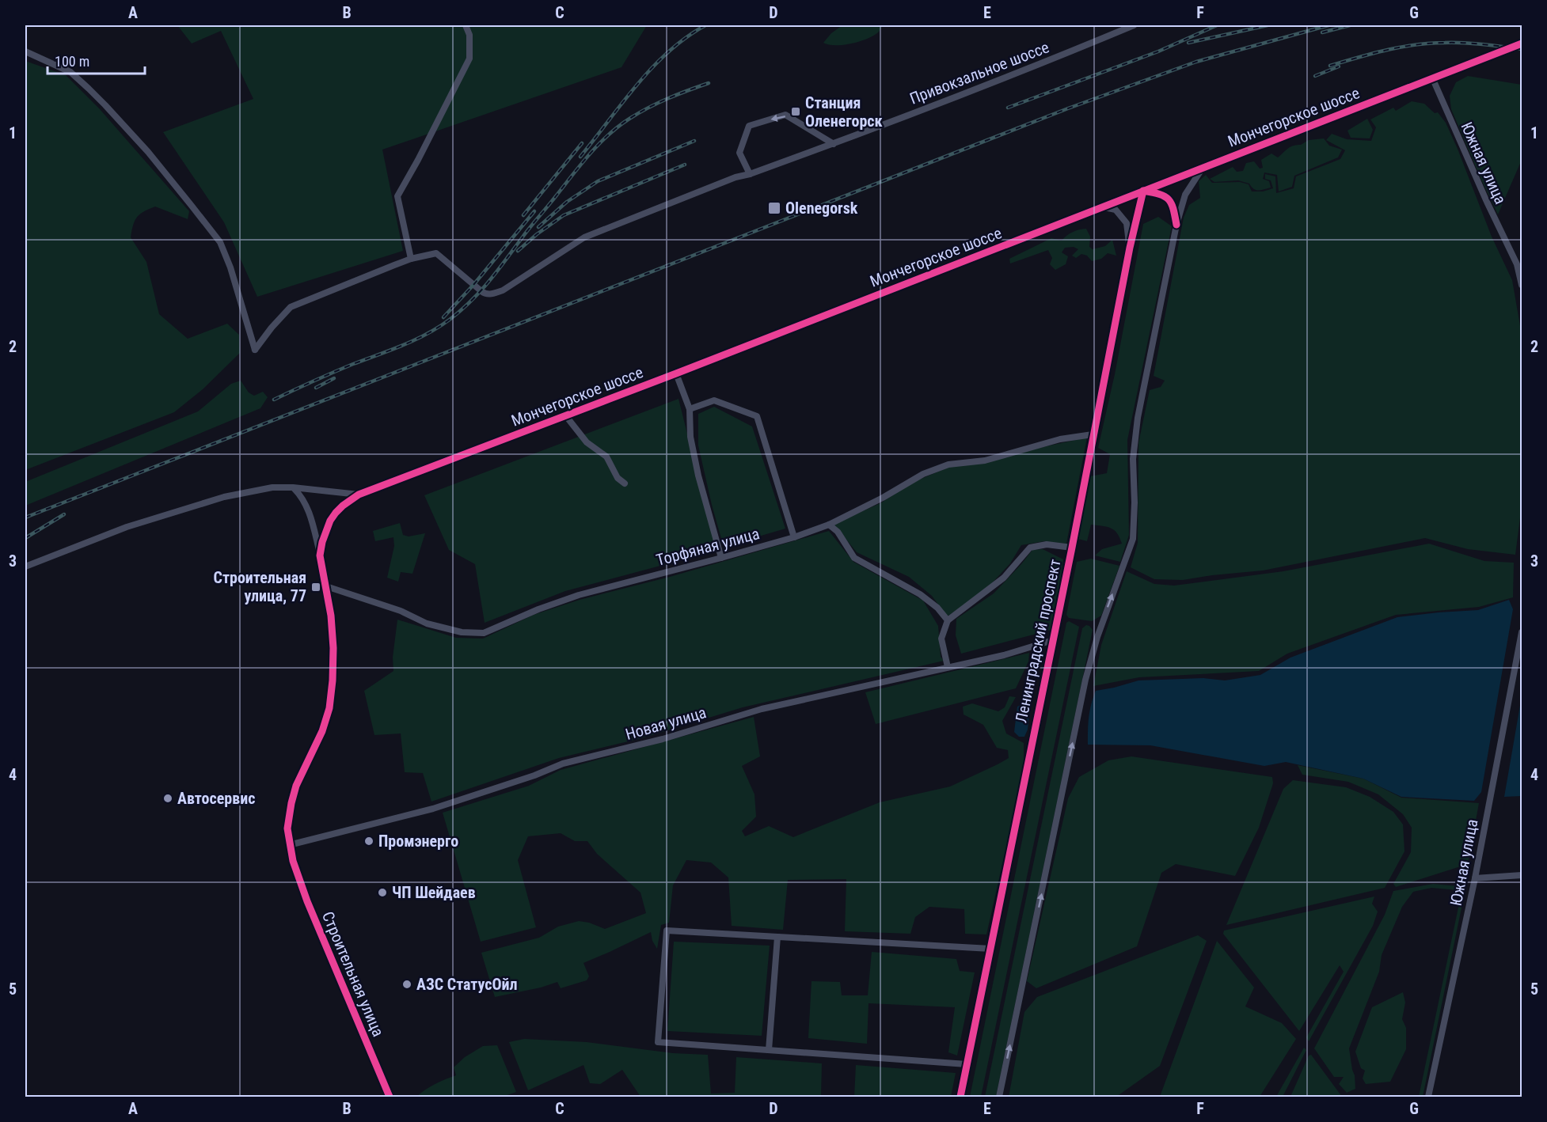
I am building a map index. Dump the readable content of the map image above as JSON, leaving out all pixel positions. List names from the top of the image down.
{
  "streets": {
    "street": [
      "Привокзальное шоссе",
      "Мончегорское шоссе",
      "Южная улица",
      "Торфяная улица",
      "Ленинградский проспект",
      "Новая улица",
      "Строительная улица"
    ]
  },
  "crossings": [
    ["Мончегорское шоссе", "Южная улица"],
    ["Мончегорское шоссе", "Ленинградский проспект"],
    ["Торфяная улица", "Ленинградский проспект"],
    ["Торфяная улица", "Строительная улица"],
    ["Ленинградский проспект", "Новая улица"],
    ["Новая улица", "Строительная улица"]
  ],
  "places": {
    "transit": ["Станция Оленегорск", "Olenegorsk", "Строительная улица, 77"],
    "other": [
      "Автосервис",
      "Промэнерго",
      "ЧП Шейдаев",
      "АЗС СтатусОйл"
    ]
  },
  "scale_bar": "100 m",
  "grid": {
    "columns": [
      "A",
      "B",
      "C",
      "D",
      "E",
      "F",
      "G"
    ],
    "rows": [
      "1",
      "2",
      "3",
      "4",
      "5"
    ]
  }
}
